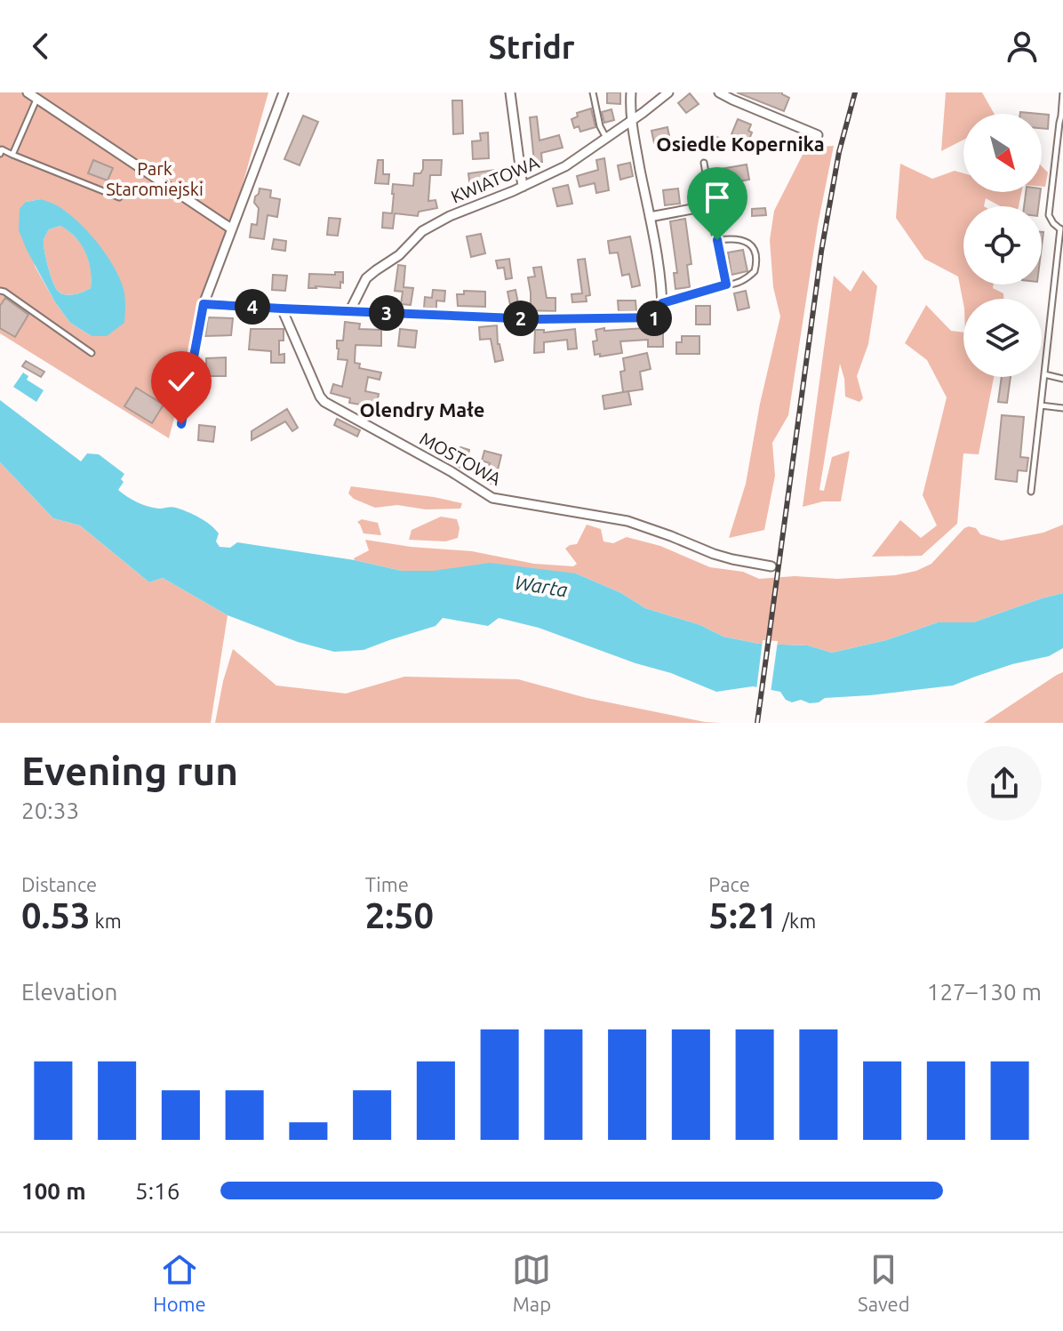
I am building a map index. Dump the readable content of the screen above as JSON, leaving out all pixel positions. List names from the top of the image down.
{
  "streets": {
    "street": ["KWIATOWA", "MOSTOWA"]
  },
  "districts": ["Osiedle Kopernika", "Olendry Małe"],
  "water": ["Warta"],
  "parks": ["Park Staromiejski"],
  "north": "bottom right",
  "page": {
    "header": "Stridr",
    "pins": [
      "4",
      "3",
      "1",
      "2"
    ],
    "heading": ["Evening run", "20:33"],
    "stats": [
      ["Distance", "0.53 km"],
      ["Time", "2:50"],
      ["Pace", "5:21 /km"]
    ],
    "chart": ["Elevation", "127–130 m"],
    "list": [
      {
        "name": "100 m",
        "note": "5:16"
      }
    ],
    "tabs": ["Home", "Map", "Saved"]
  }
}
